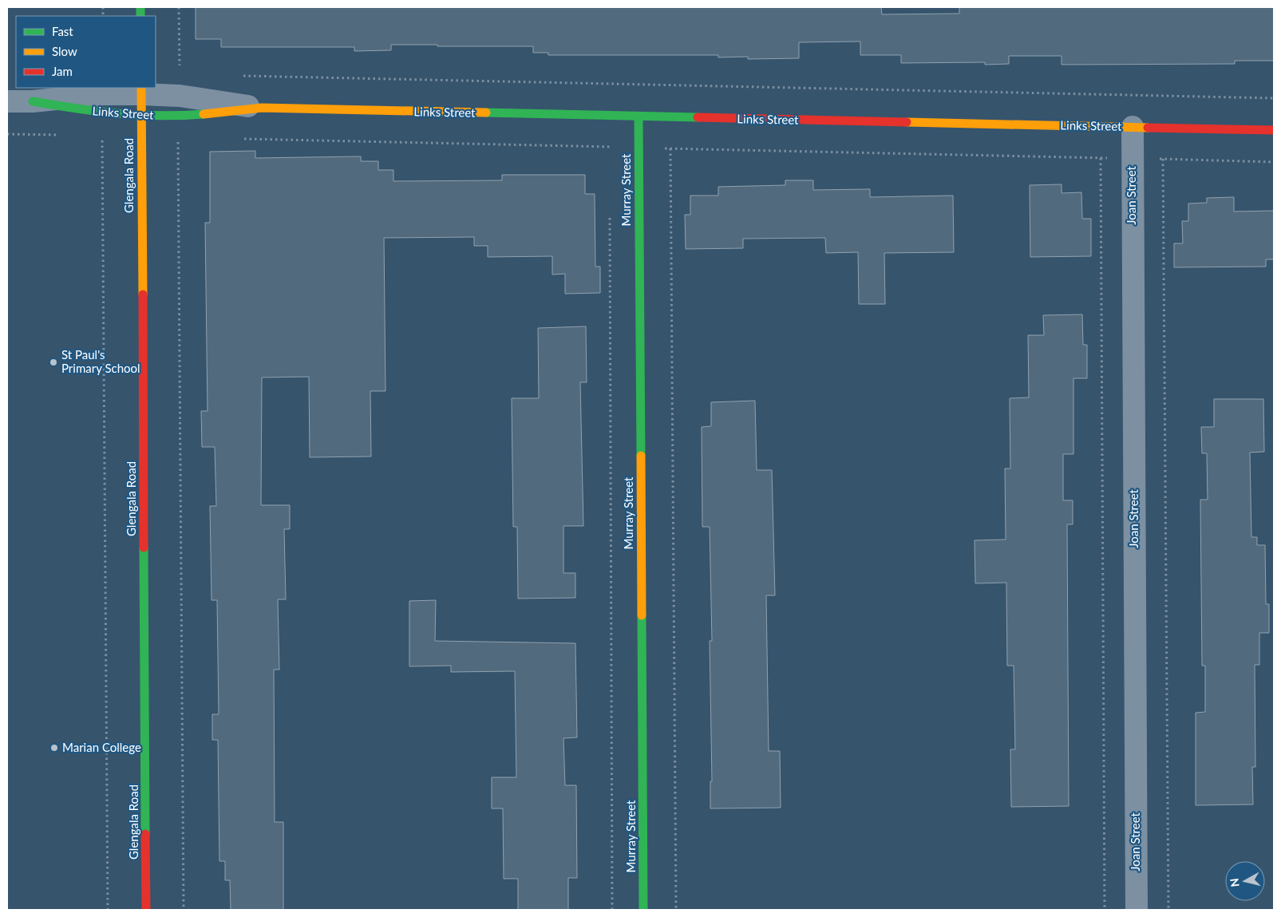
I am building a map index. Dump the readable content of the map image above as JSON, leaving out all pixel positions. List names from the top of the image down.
{
  "streets": {
    "street": [
      "Links Street",
      "Glengala Road",
      "Murray Street",
      "Joan Street"
    ]
  },
  "crossings": [
    ["Links Street", "Glengala Road"],
    ["Links Street", "Murray Street"],
    ["Links Street", "Joan Street"]
  ],
  "places": ["St Paul's Primary School", "Marian College"],
  "legend": ["Fast", "Slow", "Jam"],
  "north": "left"
}
